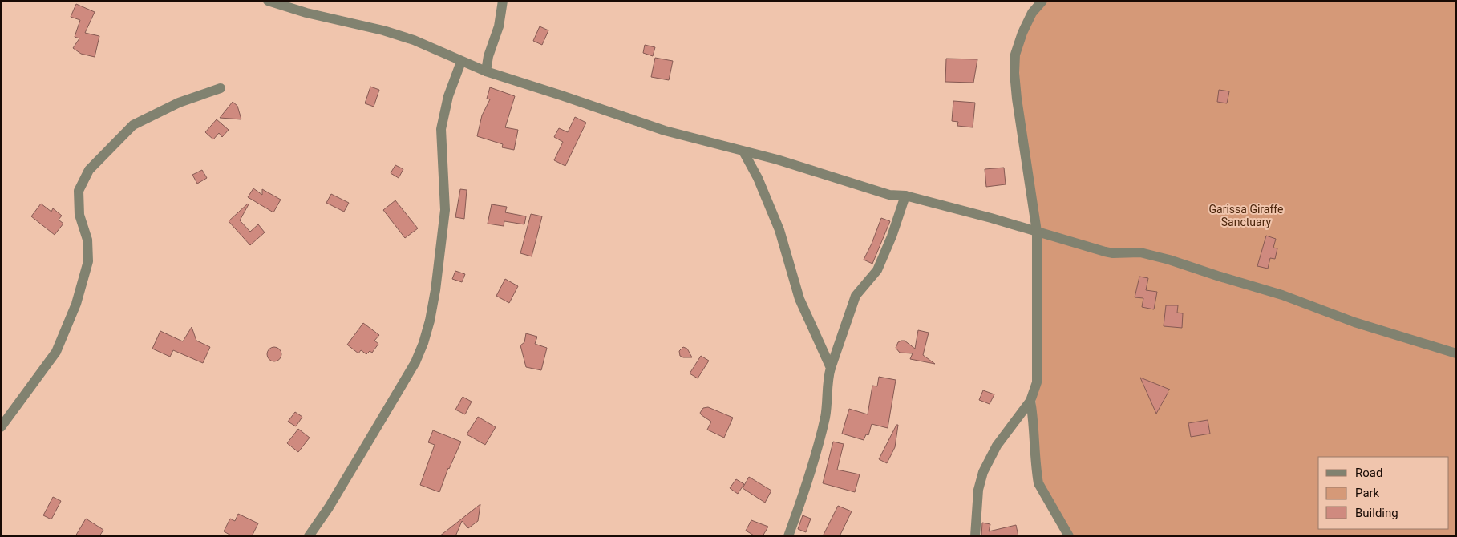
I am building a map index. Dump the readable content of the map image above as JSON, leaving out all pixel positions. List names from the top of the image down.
{
  "parks": ["Garissa Giraffe Sanctuary"],
  "legend": ["Road", "Park", "Building"]
}
